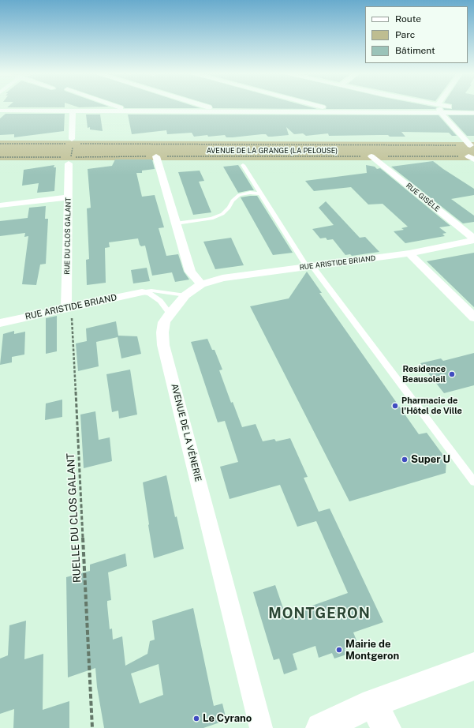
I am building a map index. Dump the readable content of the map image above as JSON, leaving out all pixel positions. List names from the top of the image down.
{
  "streets": {
    "street": [
      "RUE GISÈLE",
      "RUE DU CLOS GALANT",
      "RUE ARISTIDE BRIAND",
      "AVENUE DE LA VÉNERIE"
    ],
    "path": ["AVENUE DE LA GRANGE (LA PELOUSE)", "RUELLE DU CLOS GALANT"]
  },
  "crossings": [
    ["AVENUE DE LA GRANGE (LA PELOUSE)", "RUE GISÈLE"],
    ["AVENUE DE LA GRANGE (LA PELOUSE)", "RUE DU CLOS GALANT"],
    ["RUE GISÈLE", "RUE ARISTIDE BRIAND"],
    ["RUE DU CLOS GALANT", "RUE ARISTIDE BRIAND"],
    ["RUE DU CLOS GALANT", "RUELLE DU CLOS GALANT"],
    ["RUE ARISTIDE BRIAND", "AVENUE DE LA VÉNERIE"],
    ["RUE ARISTIDE BRIAND", "RUELLE DU CLOS GALANT"]
  ],
  "districts": ["MONTGERON"],
  "places": [
    "Residence Beausoleil",
    "Pharmacie de l'Hôtel de Ville",
    "Super U",
    "Mairie de Montgeron",
    "Le Cyrano"
  ],
  "legend": ["Route", "Parc", "Bâtiment"]
}
